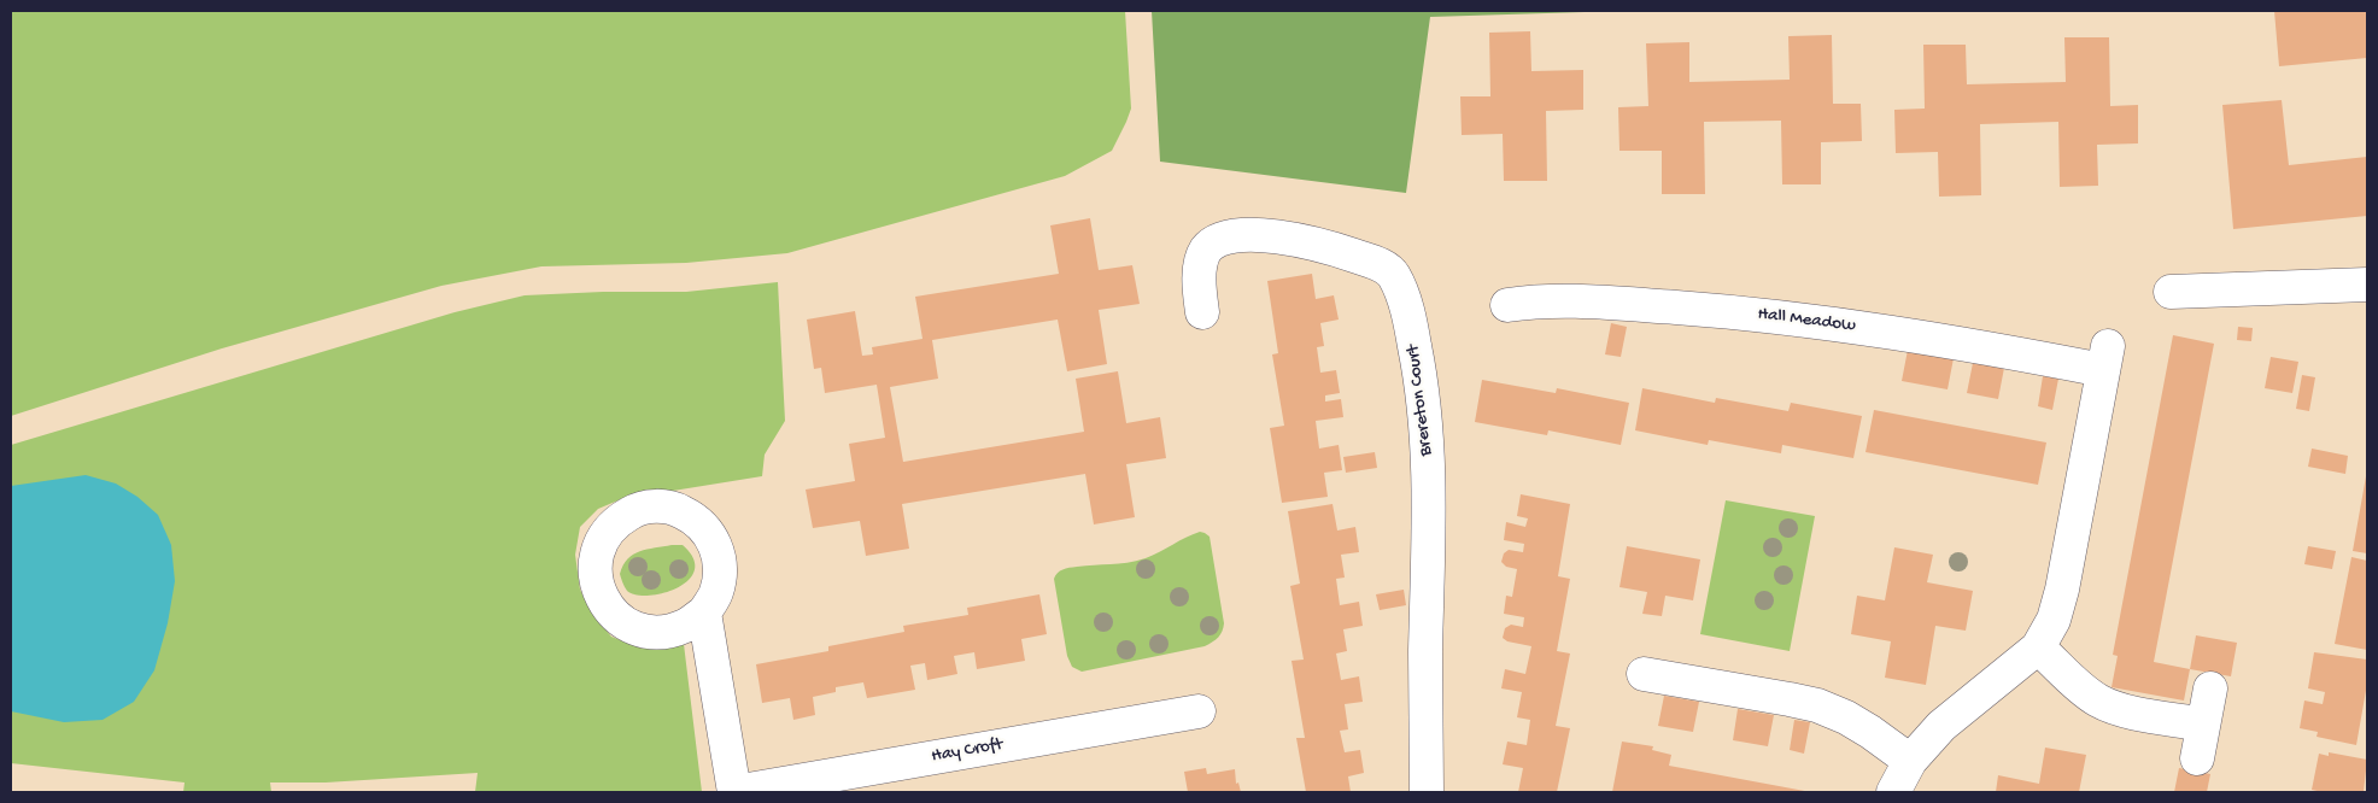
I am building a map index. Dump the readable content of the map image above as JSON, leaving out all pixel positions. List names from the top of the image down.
{
  "streets": {
    "street": ["Hall Meadow", "Brereton Court", "Hay Croft"]
  }
}
